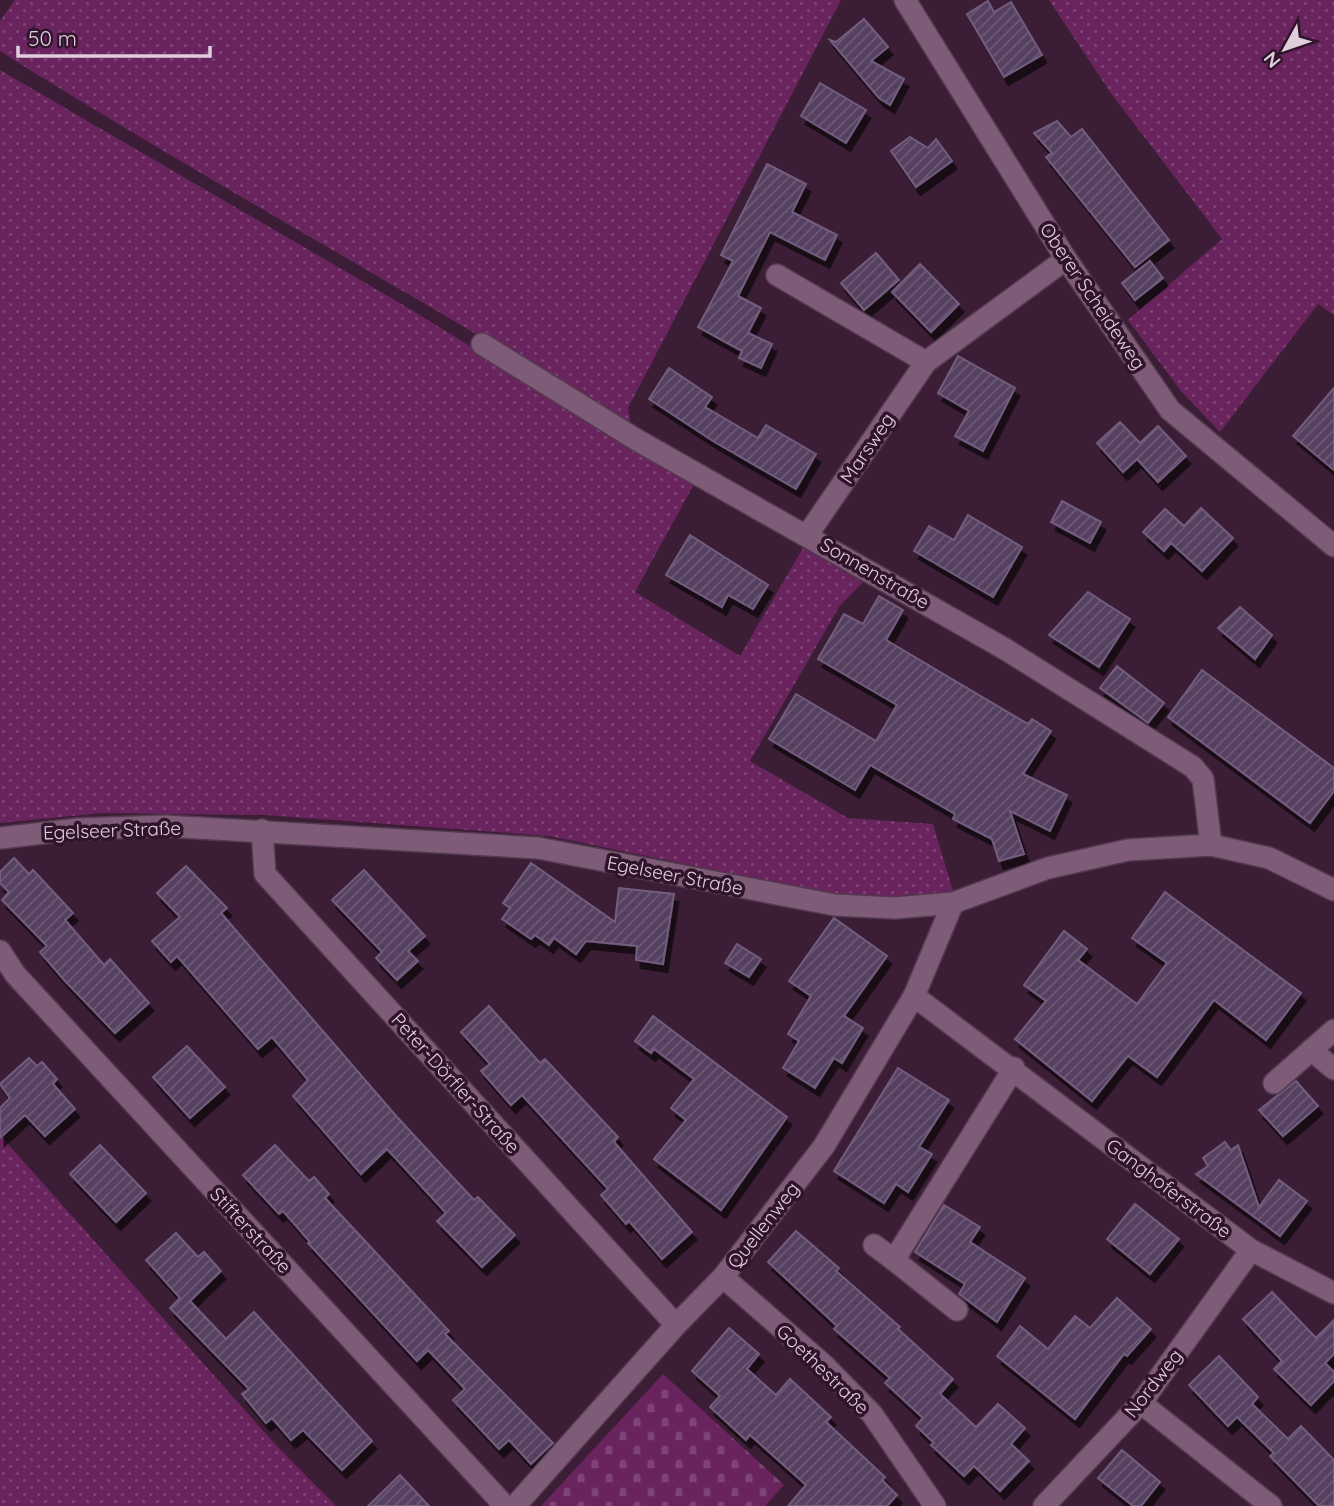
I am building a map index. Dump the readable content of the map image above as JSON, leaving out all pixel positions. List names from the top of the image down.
{
  "streets": {
    "street": [
      "Oberer Scheideweg",
      "Marsweg",
      "Sonnenstraße",
      "Egelseer Straße",
      "Peter-Dörfler-Straße",
      "Ganghoferstraße",
      "Quellenweg",
      "Stifterstraße",
      "Goethestraße",
      "Nordweg"
    ]
  },
  "crossings": [
    ["Oberer Scheideweg", "Marsweg"],
    ["Marsweg", "Sonnenstraße"],
    ["Sonnenstraße", "Egelseer Straße"],
    ["Egelseer Straße", "Peter-Dörfler-Straße"],
    ["Egelseer Straße", "Quellenweg"],
    ["Peter-Dörfler-Straße", "Quellenweg"],
    ["Ganghoferstraße", "Quellenweg"],
    ["Ganghoferstraße", "Nordweg"],
    ["Quellenweg", "Goethestraße"]
  ],
  "scale_bar": "50 m",
  "north": "bottom left"
}
